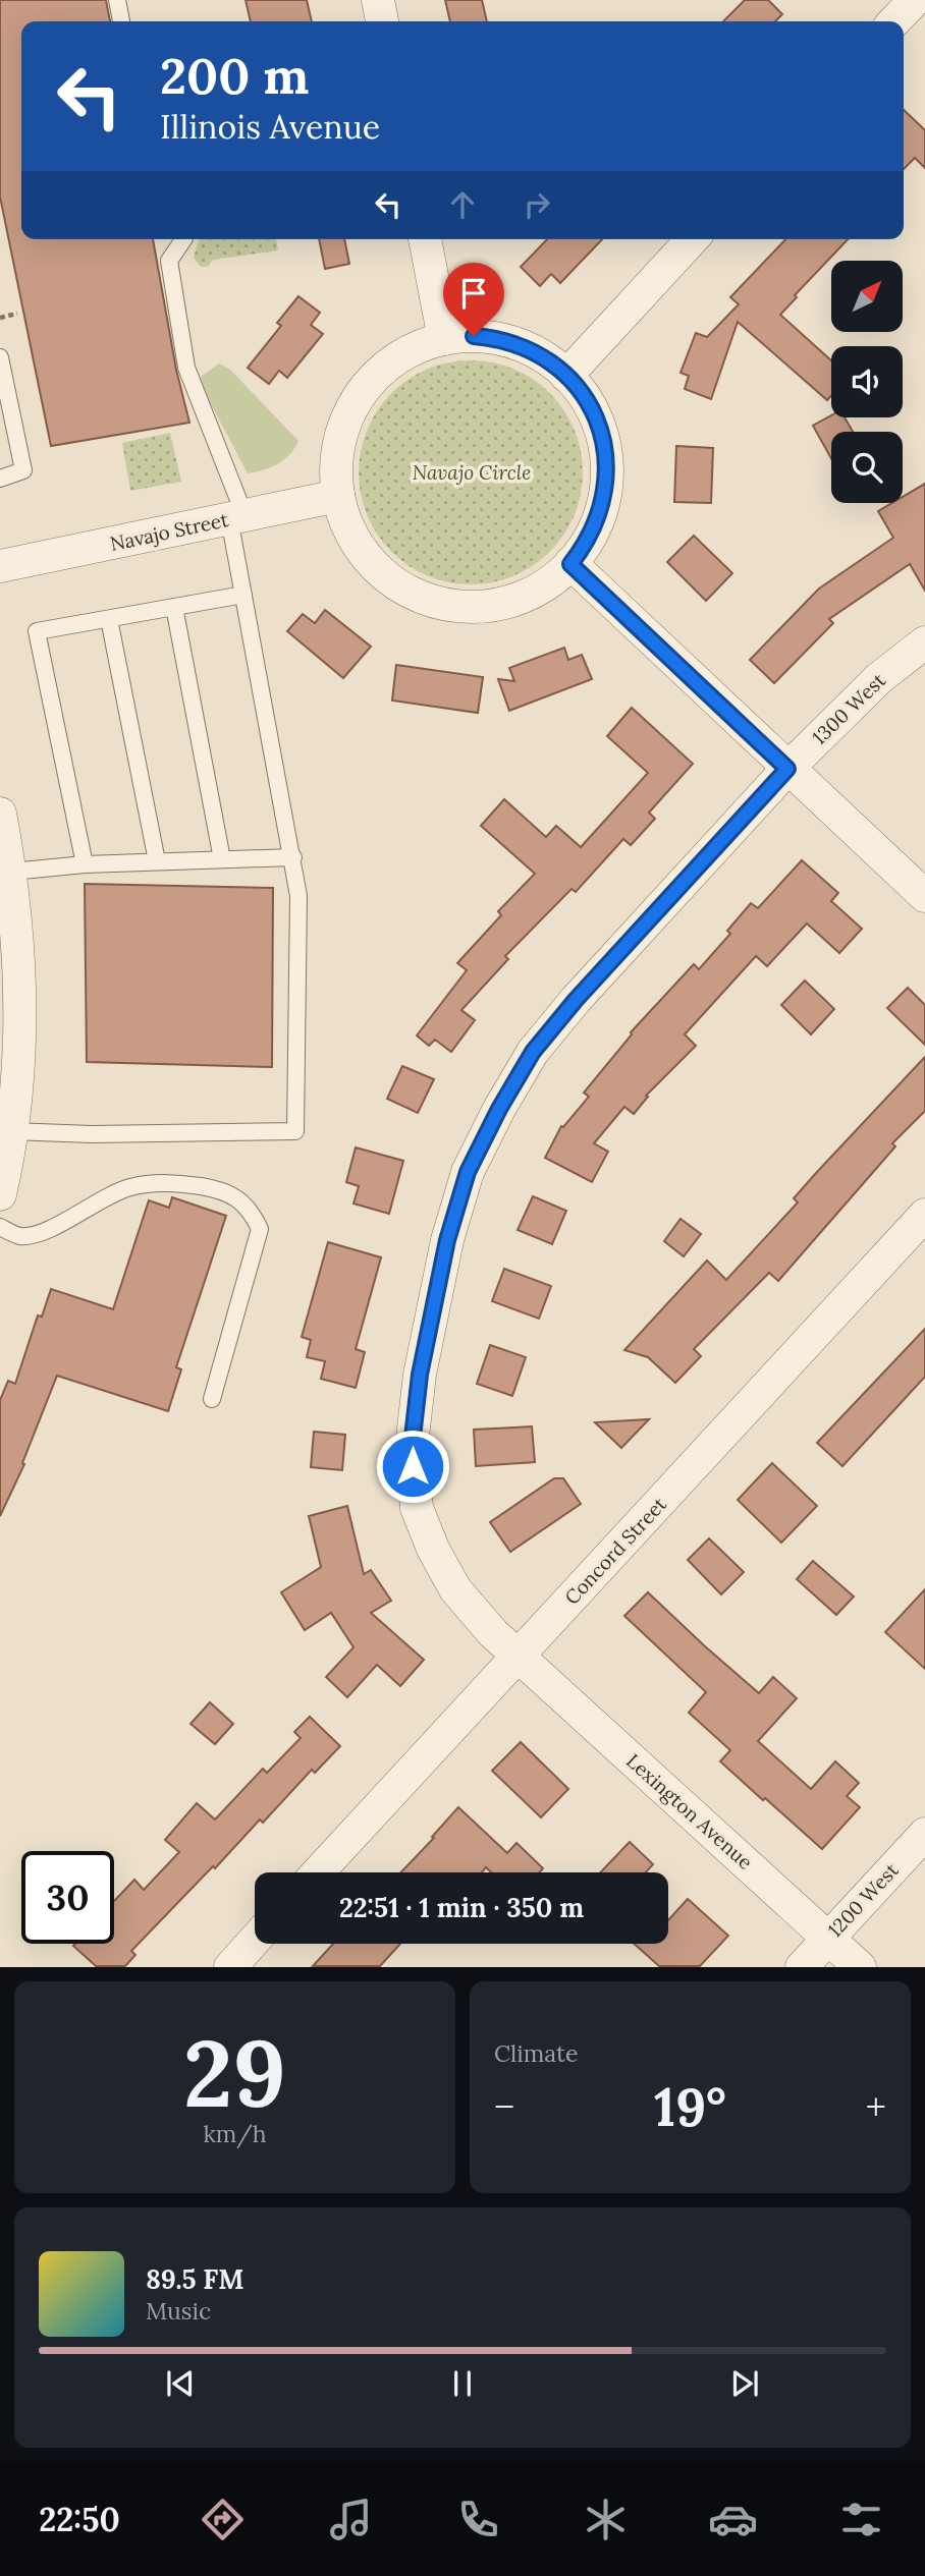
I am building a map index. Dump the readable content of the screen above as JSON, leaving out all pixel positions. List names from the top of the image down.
{
  "streets": {
    "street": [
      "Navajo Street",
      "1300 West",
      "Concord Street",
      "Lexington Avenue",
      "1200 West"
    ]
  },
  "crossings": [
    ["1300 West", "Concord Street"],
    ["1300 West", "Lexington Avenue"],
    ["Concord Street", "Lexington Avenue"],
    ["Lexington Avenue", "1200 West"]
  ],
  "parks": ["Navajo Circle"],
  "north": "top right",
  "page": {
    "turn": ["200 m", "Illinois Avenue"],
    "limit": "30",
    "trip": "22:51 · 1 min · 350 m",
    "tile": [
      ["29", "km/h"],
      "Climate"
    ],
    "heat": ["−", "19°", "+"],
    "song": ["89.5 FM", "Music"],
    "tabs": "22:50"
  }
}
